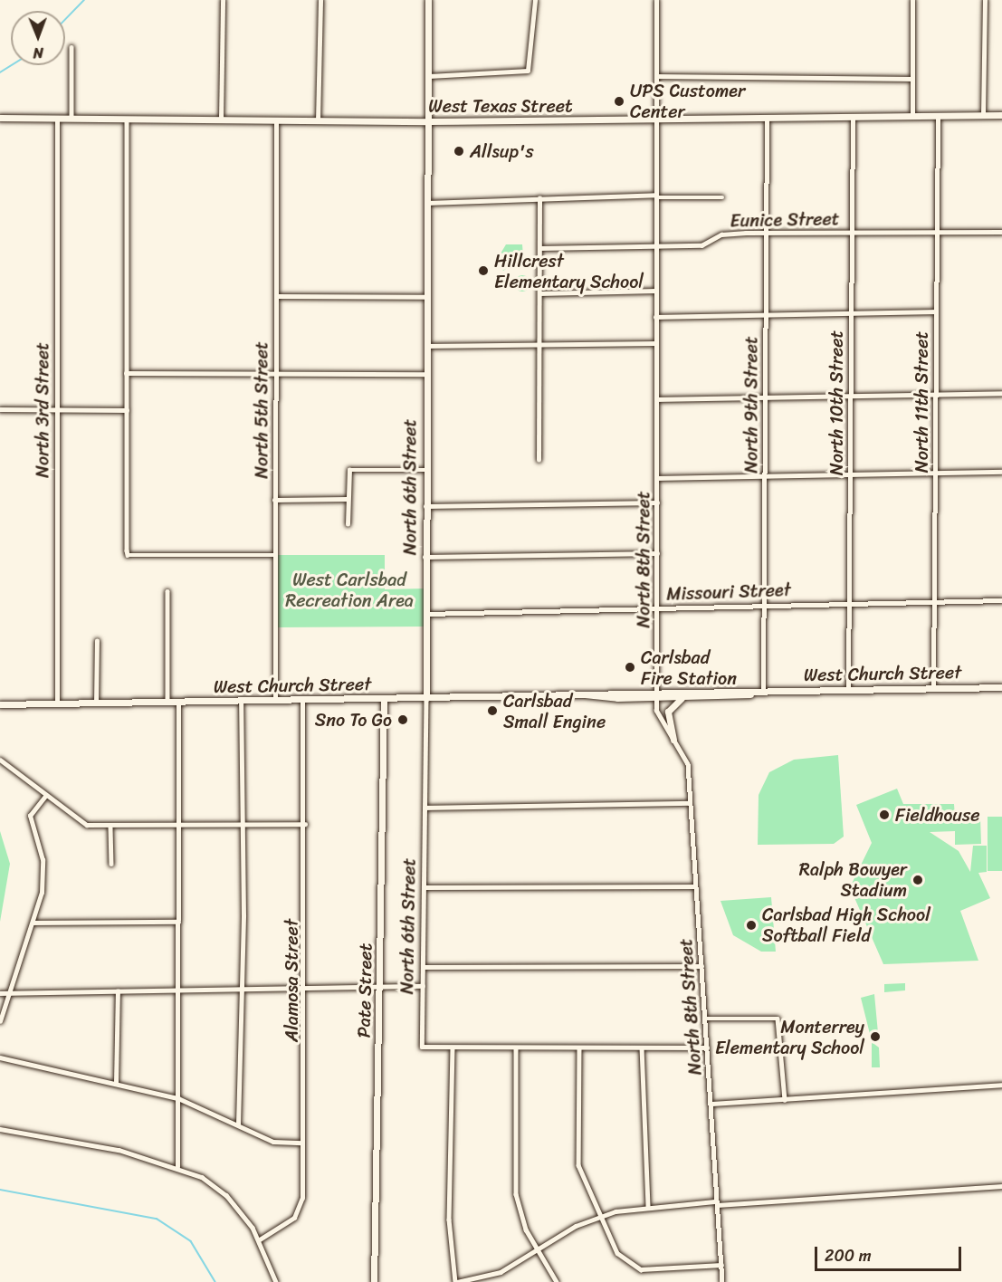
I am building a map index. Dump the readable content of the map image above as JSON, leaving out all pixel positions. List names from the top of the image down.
{
  "streets": {
    "street": [
      "West Texas Street",
      "Eunice Street",
      "North 11th Street",
      "North 10th Street",
      "North 9th Street",
      "North 3rd Street",
      "North 5th Street",
      "North 6th Street",
      "North 8th Street",
      "Missouri Street",
      "West Church Street",
      "Alamosa Street",
      "Pate Street"
    ]
  },
  "crossings": [
    ["West Texas Street", "North 11th Street"],
    ["West Texas Street", "North 10th Street"],
    ["West Texas Street", "North 9th Street"],
    ["West Texas Street", "North 3rd Street"],
    ["West Texas Street", "North 5th Street"],
    ["West Texas Street", "North 6th Street"],
    ["West Texas Street", "North 8th Street"],
    ["Eunice Street", "North 11th Street"],
    ["Eunice Street", "North 10th Street"],
    ["Eunice Street", "North 9th Street"],
    ["Eunice Street", "North 8th Street"],
    ["North 11th Street", "Missouri Street"],
    ["North 11th Street", "West Church Street"],
    ["North 10th Street", "Missouri Street"],
    ["North 10th Street", "West Church Street"],
    ["North 9th Street", "Missouri Street"],
    ["North 9th Street", "West Church Street"],
    ["North 3rd Street", "West Church Street"],
    ["North 5th Street", "West Church Street"],
    ["North 6th Street", "Missouri Street"],
    ["North 6th Street", "West Church Street"],
    ["North 8th Street", "Missouri Street"],
    ["North 8th Street", "West Church Street"],
    ["West Church Street", "Alamosa Street"],
    ["West Church Street", "Pate Street"]
  ],
  "parks": ["West Carlsbad Recreation Area"],
  "places": [
    "UPS Customer Center",
    "Allsup's",
    "Hillcrest Elementary School",
    "Carlsbad Fire Station",
    "Carlsbad Small Engine",
    "Sno To Go",
    "Fieldhouse",
    "Ralph Bowyer Stadium",
    "Carlsbad High School Softball Field",
    "Monterrey Elementary School"
  ],
  "scale_bar": "200 m",
  "north": "bottom"
}
